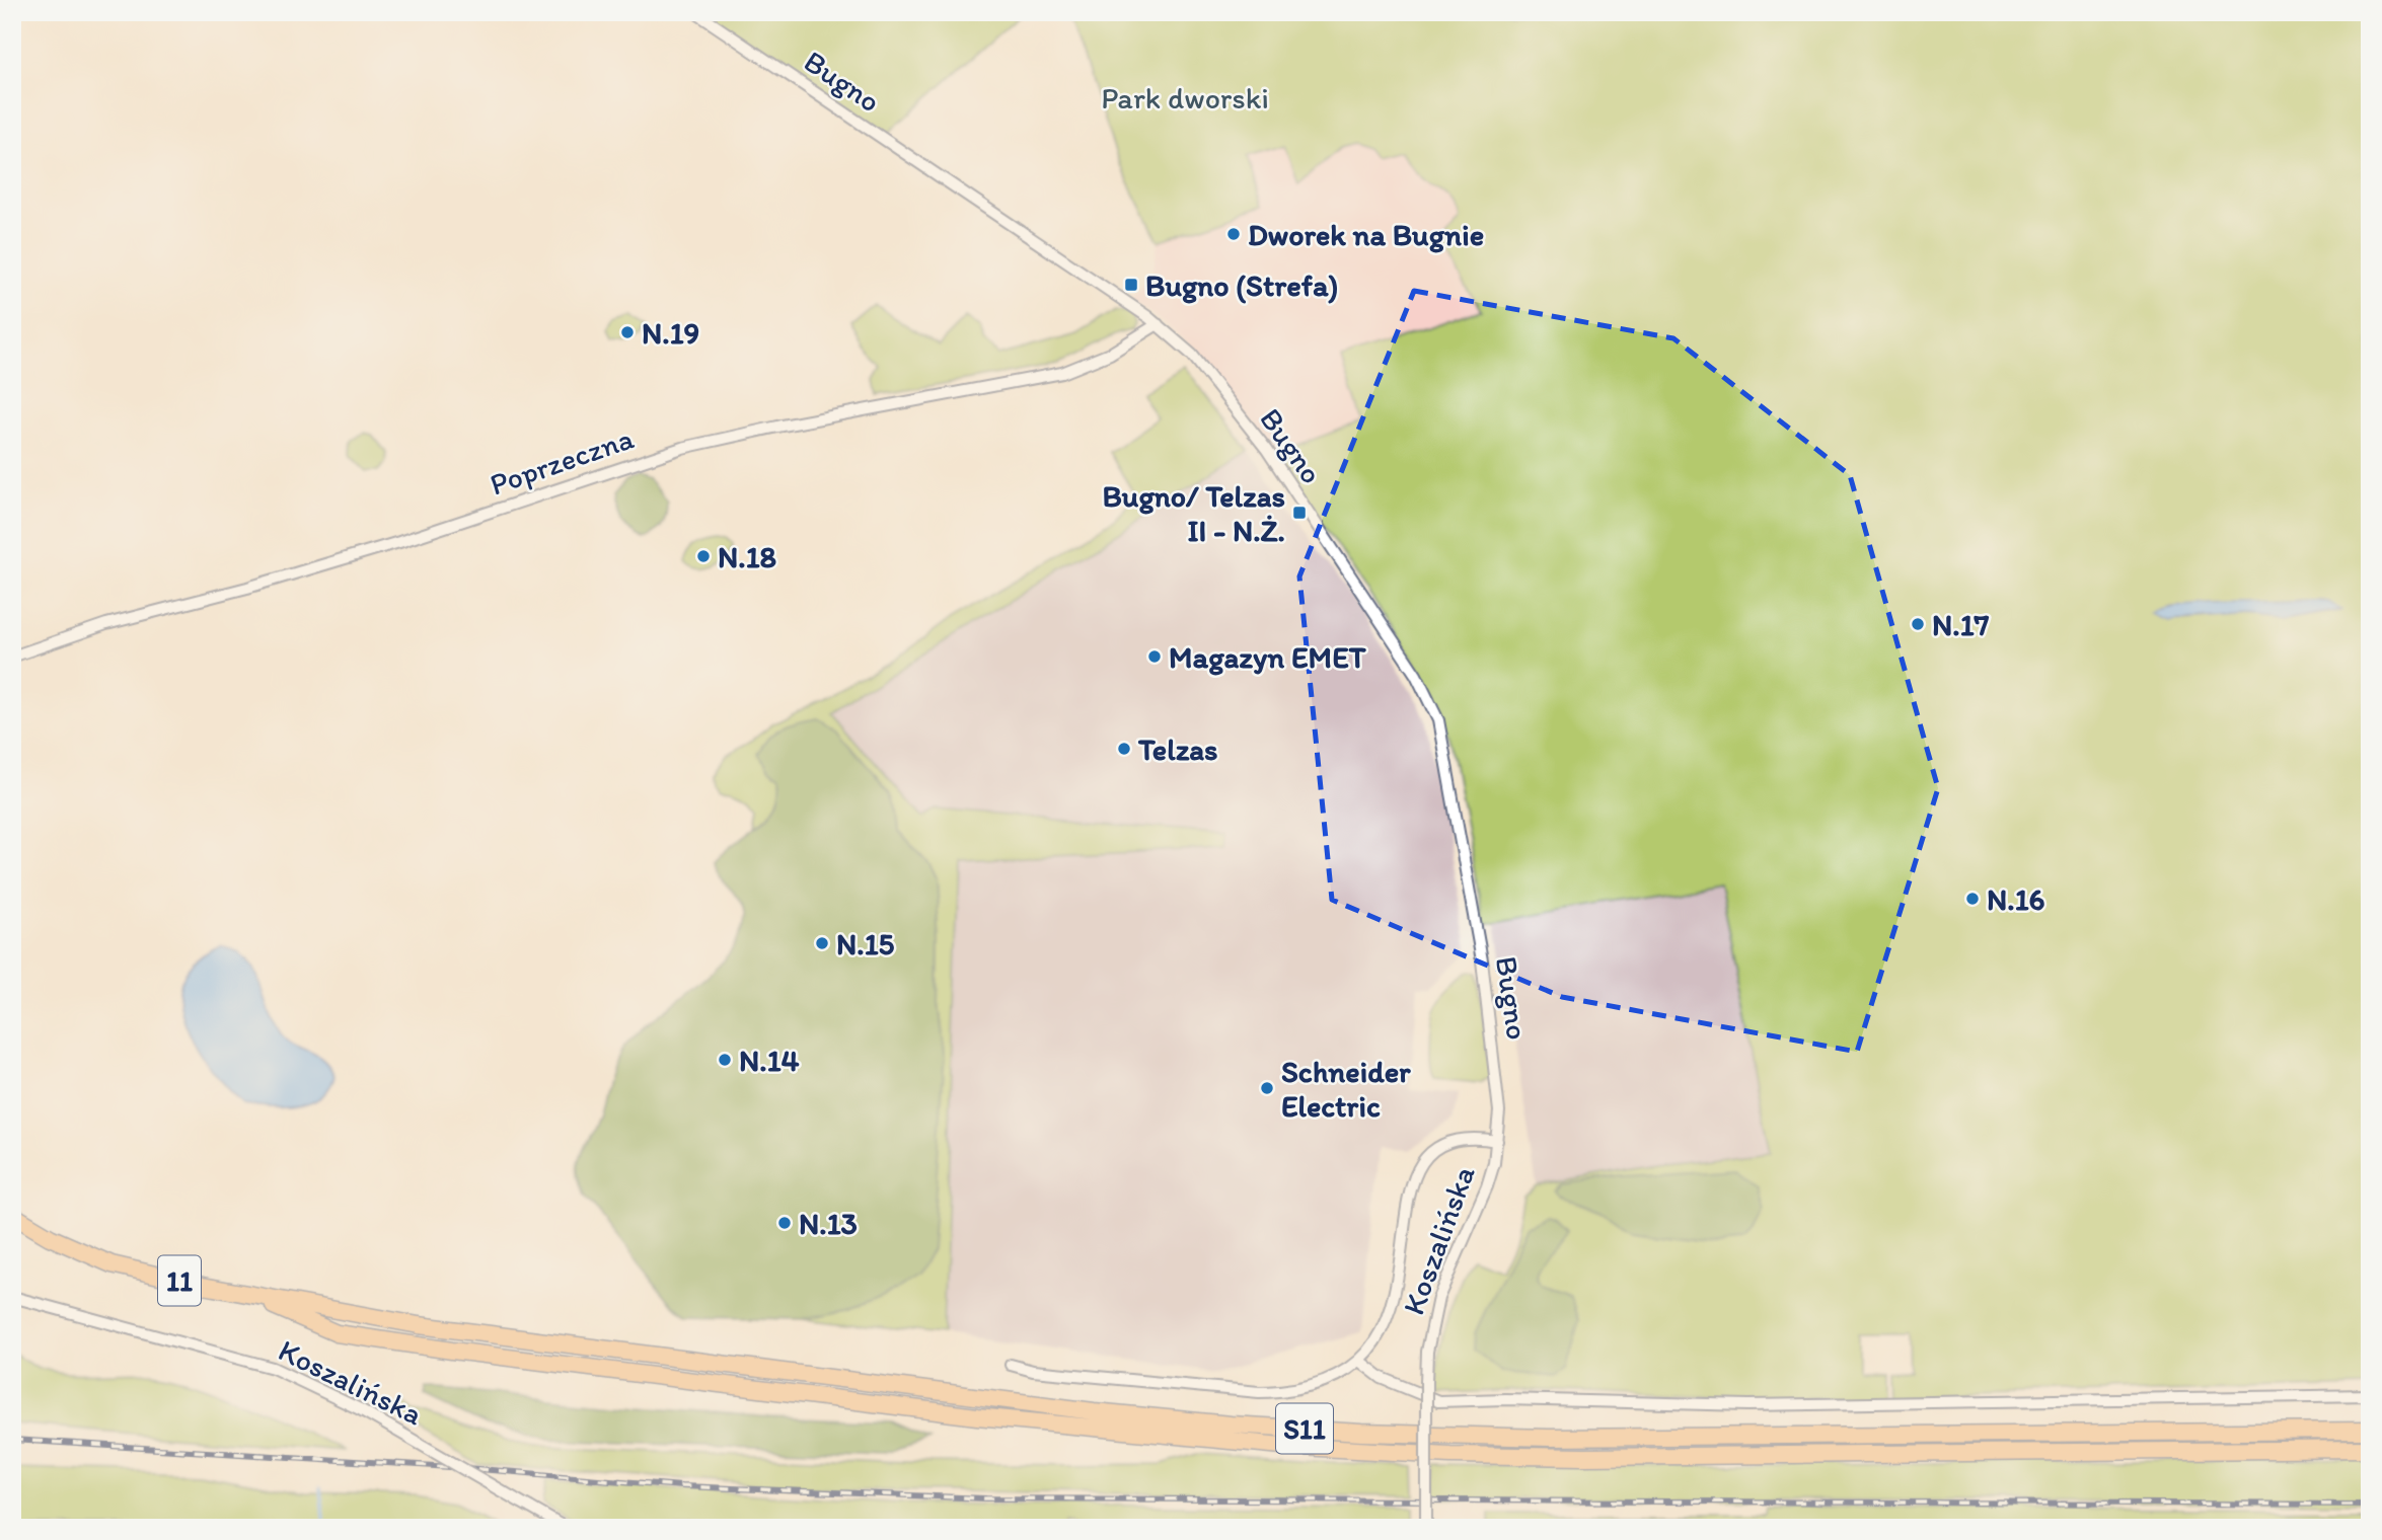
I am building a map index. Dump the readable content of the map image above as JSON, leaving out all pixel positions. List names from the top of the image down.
{
  "streets": {
    "highway": ["11", "S11"],
    "street": ["Bugno", "Poprzeczna", "Koszalińska"]
  },
  "crossings": [
    ["Bugno", "Poprzeczna"],
    ["Bugno", "Koszalińska"],
    ["11", "S11"]
  ],
  "parks": ["Park dworski"],
  "places": {
    "other": [
      "Dworek na Bugnie",
      "N.19",
      "N.18",
      "N.17",
      "Magazyn EMET",
      "Telzas",
      "N.16",
      "N.15",
      "N.14",
      "Schneider Electric",
      "N.13"
    ],
    "transit": ["Bugno (Strefa)", "Bugno/ Telzas II - N.Ż."]
  }
}
